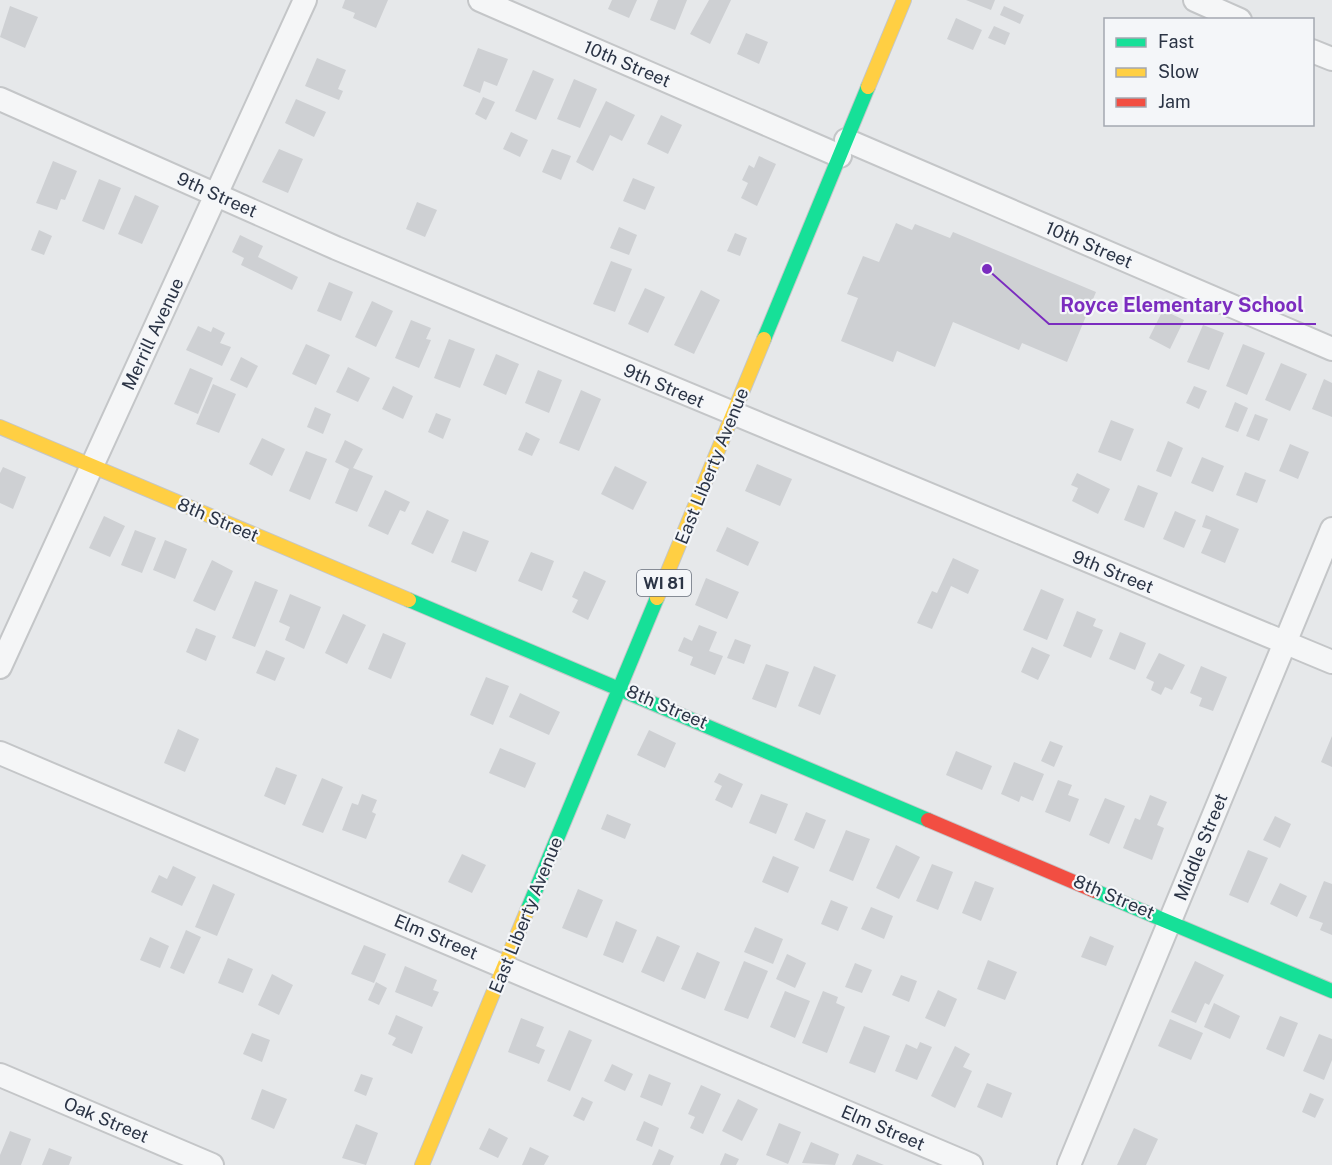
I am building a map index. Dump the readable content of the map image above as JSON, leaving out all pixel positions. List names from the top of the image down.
{
  "streets": {
    "street": [
      "10th Street",
      "9th Street",
      "Merrill Avenue",
      "East Liberty Avenue",
      "8th Street",
      "WI 81",
      "Middle Street",
      "Elm Street",
      "Oak Street"
    ]
  },
  "crossings": [
    ["10th Street", "East Liberty Avenue"],
    ["9th Street", "Merrill Avenue"],
    ["9th Street", "East Liberty Avenue"],
    ["9th Street", "Middle Street"],
    ["Merrill Avenue", "8th Street"],
    ["East Liberty Avenue", "8th Street"],
    ["East Liberty Avenue", "Elm Street"],
    ["8th Street", "Middle Street"]
  ],
  "places": ["Royce Elementary School"],
  "legend": ["Fast", "Slow", "Jam"]
}
